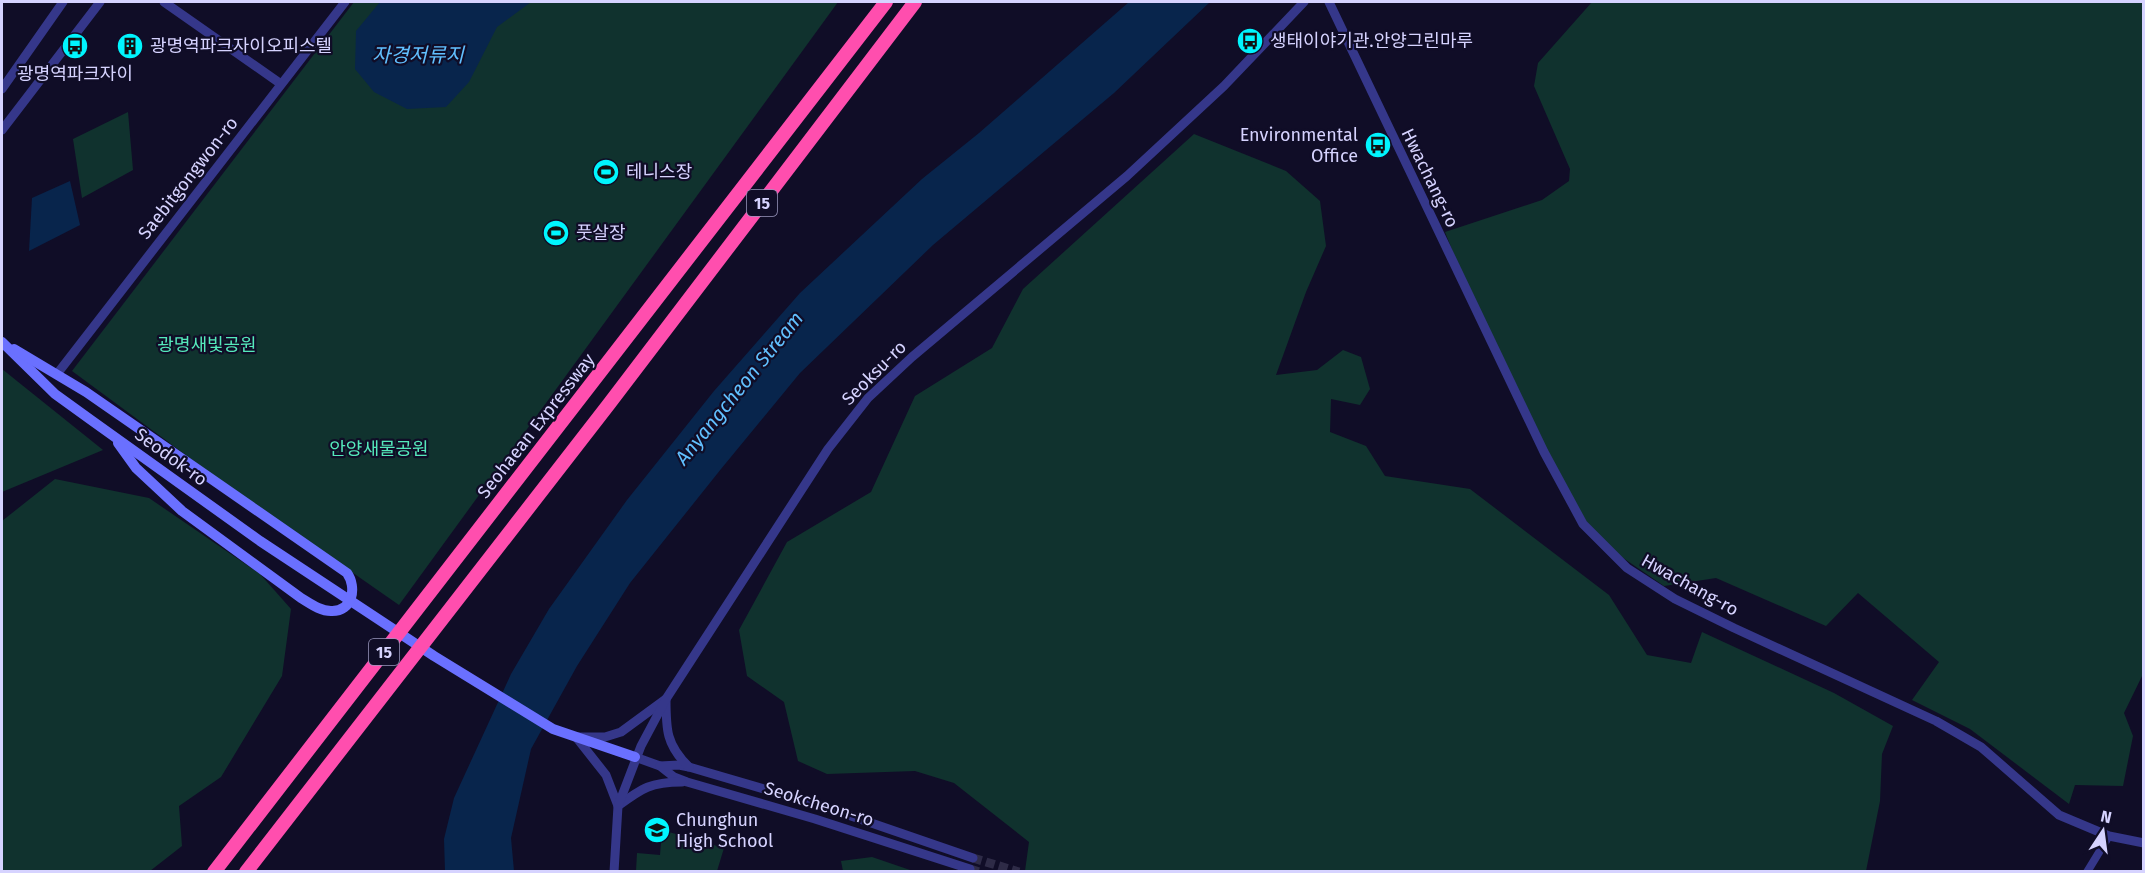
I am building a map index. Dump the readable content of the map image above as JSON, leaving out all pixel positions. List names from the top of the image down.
{
  "streets": {
    "highway": ["15", "Seohaean Expressway"],
    "main road": ["Seodok-ro", "Seokcheon-ro"],
    "street": ["Saebitgongwon-ro", "Hwachang-ro", "Seoksu-ro"]
  },
  "crossings": [
    ["Seoksu-ro", "Seokcheon-ro"],
    ["Seodok-ro", "Seokcheon-ro"]
  ],
  "water": ["자경저류지", "Anyangcheon Stream"],
  "parks": ["광명새빛공원", "안양새물공원"],
  "places": {
    "bus stop": ["생태이야기관.안양그린마루", "광명역파크자이", "Environmental Office"],
    "building": ["광명역파크자이오피스텔"],
    "sports": ["테니스장", "풋살장"],
    "school or university": ["Chunghun High School"]
  },
  "north": "top"
}
